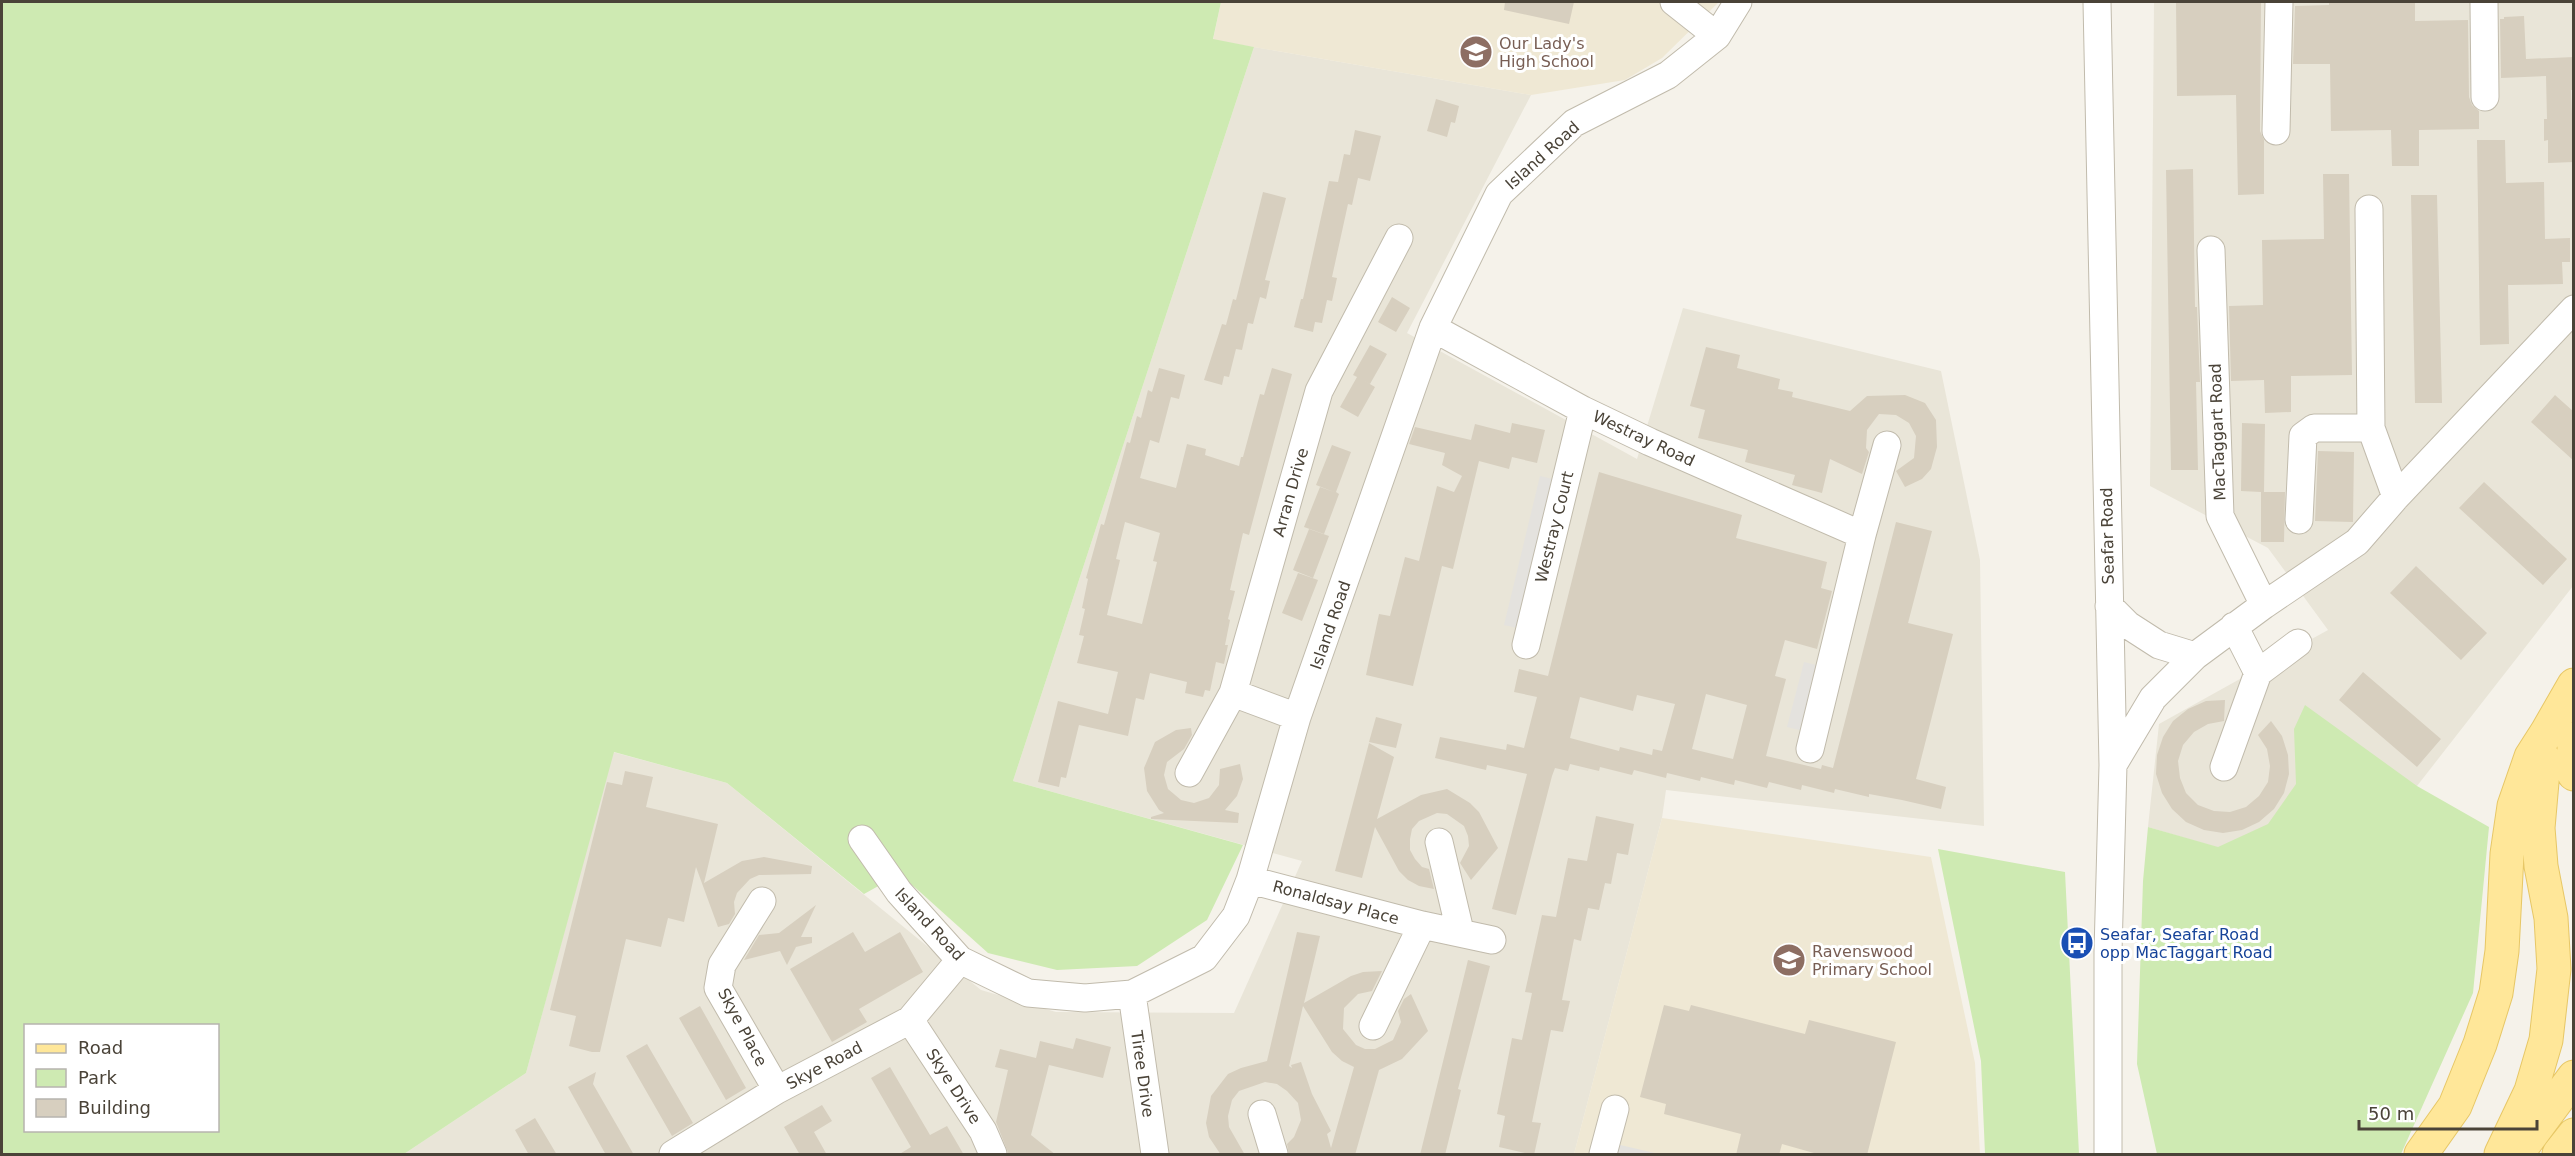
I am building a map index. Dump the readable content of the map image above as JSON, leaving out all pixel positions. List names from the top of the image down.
{
  "streets": {
    "street": [
      "Island Road",
      "MacTaggart Road",
      "Westray Road",
      "Arran Drive",
      "Westray Court",
      "Seafar Road",
      "Ronaldsay Place",
      "Skye Place",
      "Skye Road",
      "Tiree Drive",
      "Skye Drive"
    ]
  },
  "crossings": [
    ["Island Road", "Westray Road"],
    ["Island Road", "Ronaldsay Place"],
    ["Island Road", "Skye Road"],
    ["Island Road", "Tiree Drive"],
    ["Westray Road", "Westray Court"],
    ["Skye Place", "Skye Road"],
    ["Skye Road", "Skye Drive"]
  ],
  "places": {
    "school or university": ["Our Lady's High School", "Ravenswood Primary School"],
    "bus stop": ["Seafar, Seafar Road opp MacTaggart Road"]
  },
  "legend": ["Road", "Park", "Building"],
  "scale_bar": "50 m"
}
